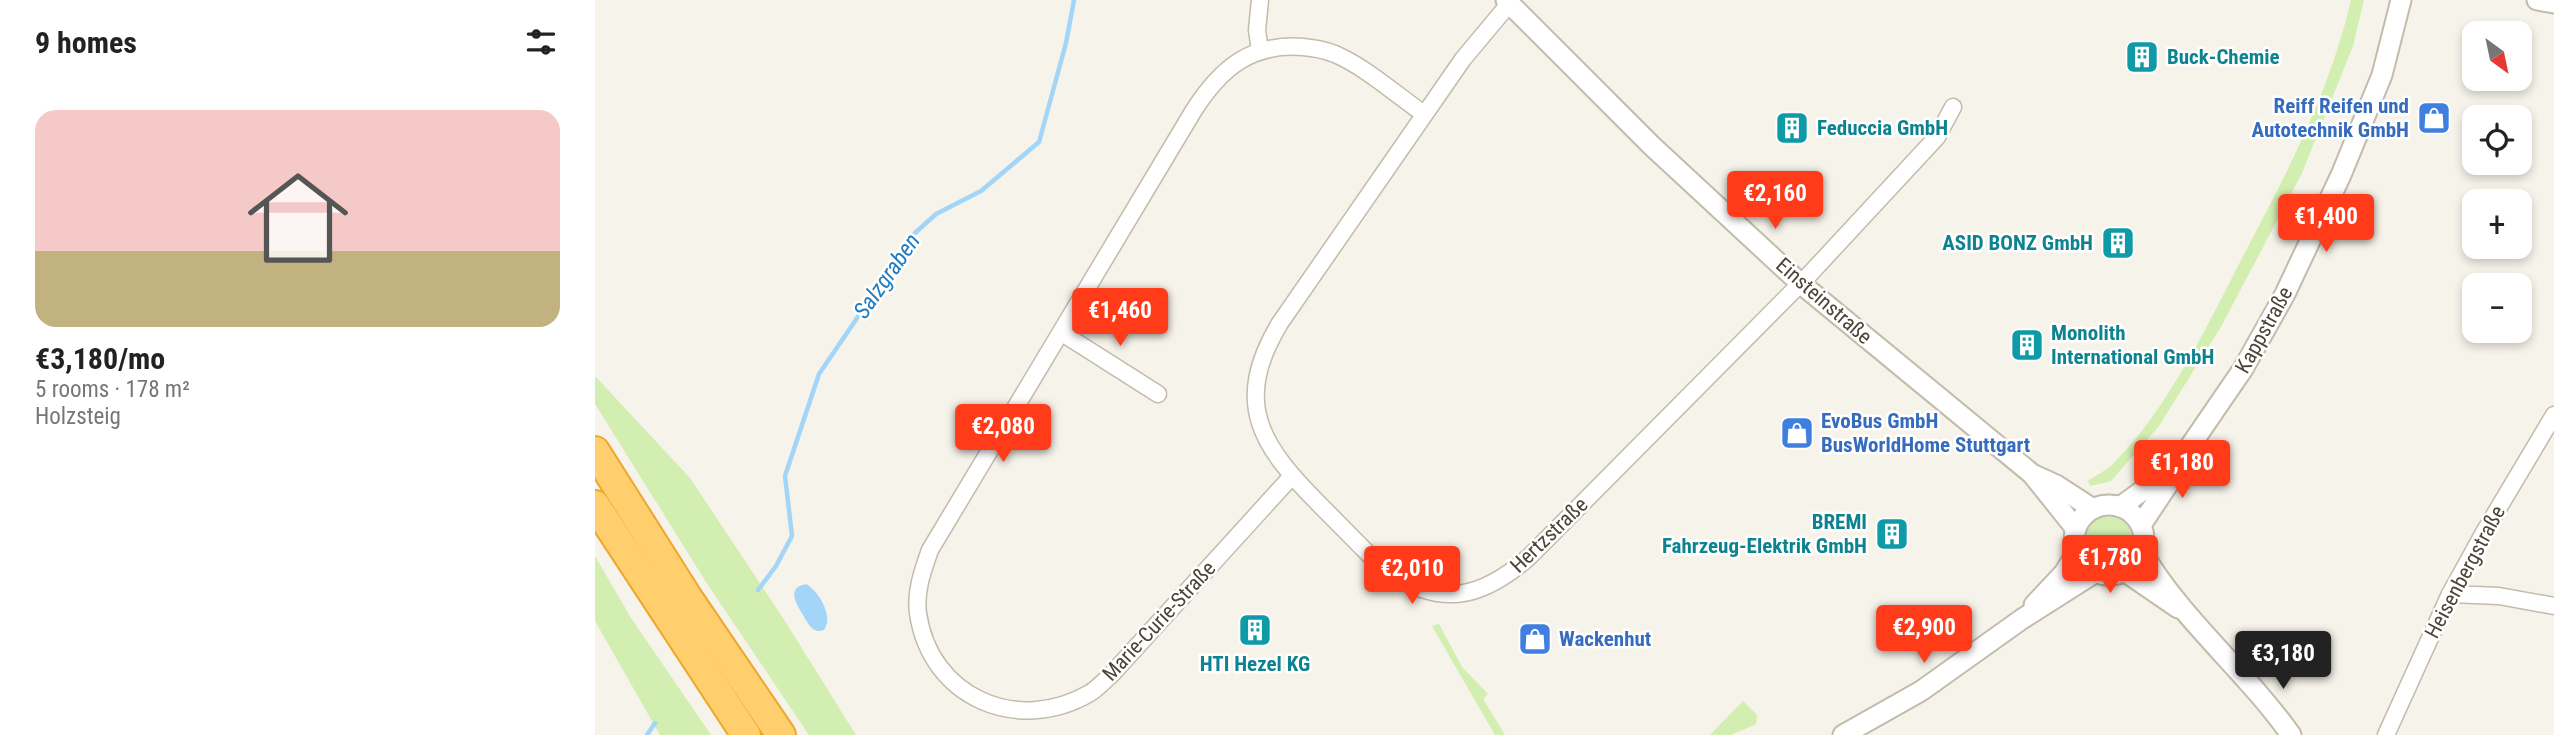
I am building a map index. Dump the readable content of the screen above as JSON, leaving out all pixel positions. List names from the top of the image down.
{
  "streets": {
    "street": [
      "Einsteinstraße",
      "Kappstraße",
      "Hertzstraße",
      "Heisenbergstraße",
      "Marie-Curie-Straße"
    ]
  },
  "crossings": [
    ["Einsteinstraße", "Kappstraße"],
    ["Einsteinstraße", "Hertzstraße"],
    ["Hertzstraße", "Marie-Curie-Straße"]
  ],
  "water": ["Salzgraben"],
  "places": {
    "building": [
      "Buck-Chemie",
      "Feduccia GmbH",
      "ASID BONZ GmbH",
      "Monolith International GmbH",
      "BREMI Fahrzeug-Elektrik GmbH",
      "HTI Hezel KG"
    ],
    "shop": ["Reiff Reifen und Autotechnik GmbH", "EvoBus GmbH BusWorldHome Stuttgart", "Wackenhut"]
  },
  "north": "bottom right",
  "page": {
    "heading": "9 homes",
    "map_buttons": ["+", "−"],
    "list": [
      {
        "name": "€3,180/mo",
        "note": "5 rooms · 178 m² · Holzsteig"
      }
    ],
    "price": [
      "€2,160",
      "€1,400",
      "€1,460",
      "€2,080",
      "€1,180",
      "€1,780",
      "€2,010",
      "€2,900",
      "€3,180"
    ]
  }
}
